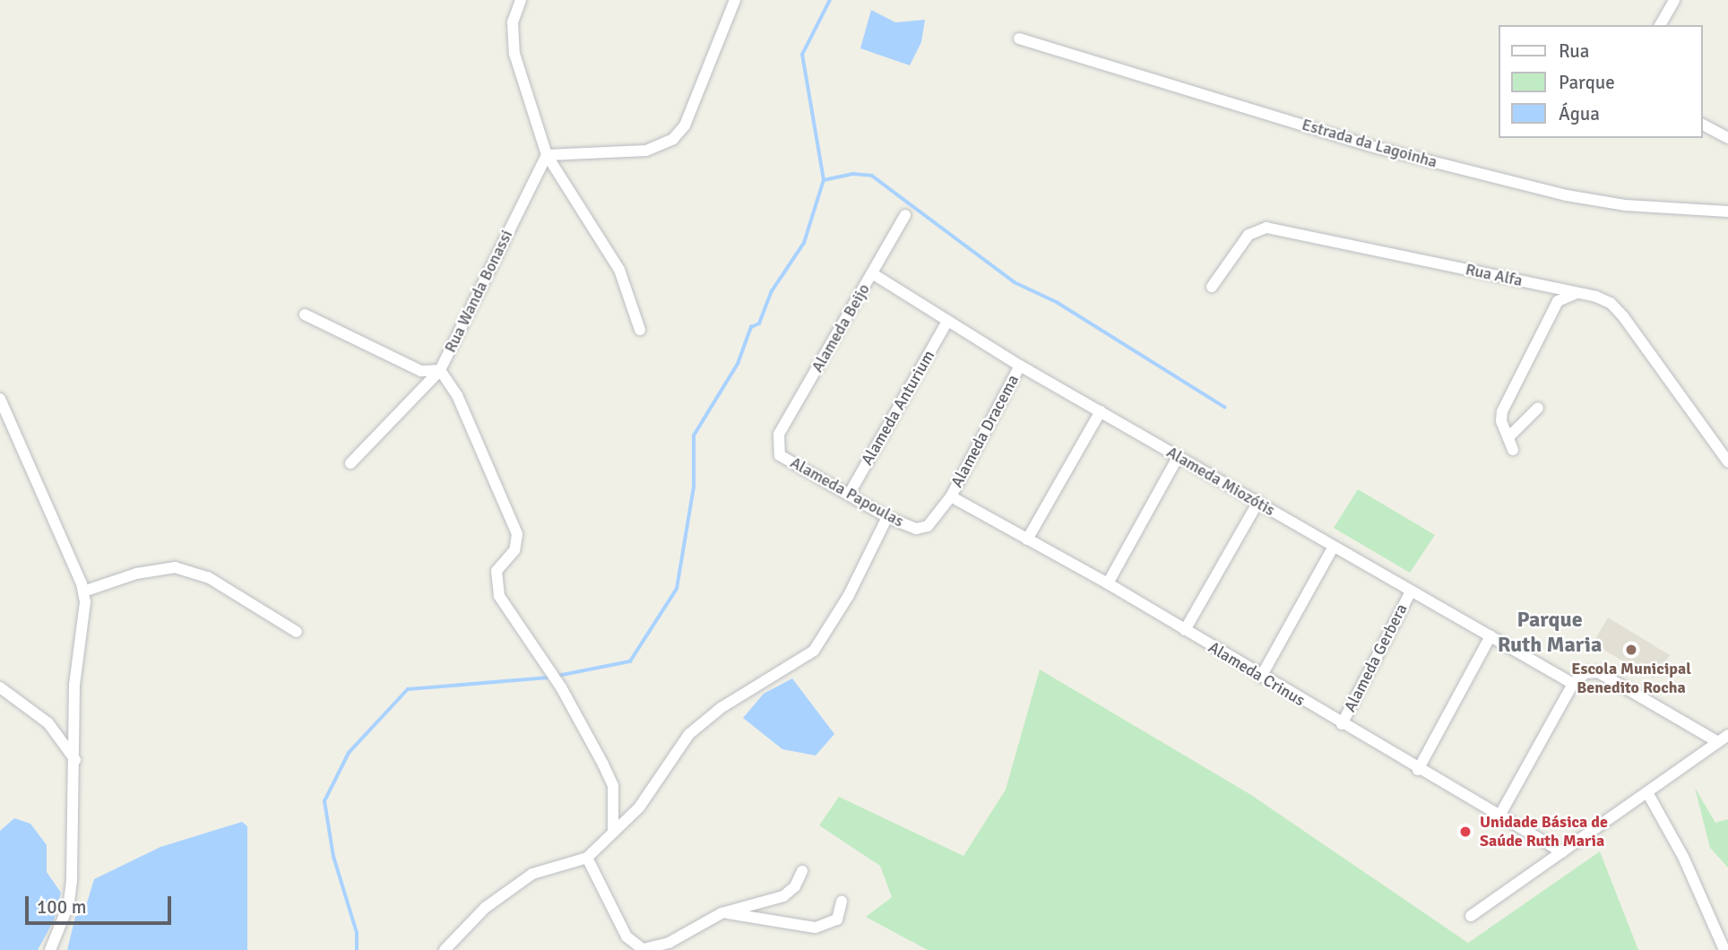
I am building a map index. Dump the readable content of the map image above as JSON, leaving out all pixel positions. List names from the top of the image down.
{
  "streets": {
    "street": [
      "Estrada da Lagoinha",
      "Rua Alfa",
      "Rua Wanda Bonassi",
      "Alameda Beijo",
      "Alameda Anturium",
      "Alameda Dracema",
      "Alameda Miozótis",
      "Alameda Papoulas",
      "Alameda Gerbera",
      "Alameda Crinus"
    ]
  },
  "crossings": [
    ["Alameda Beijo", "Alameda Miozótis"],
    ["Alameda Beijo", "Alameda Papoulas"],
    ["Alameda Anturium", "Alameda Miozótis"],
    ["Alameda Anturium", "Alameda Papoulas"],
    ["Alameda Dracema", "Alameda Miozótis"],
    ["Alameda Dracema", "Alameda Papoulas"],
    ["Alameda Dracema", "Alameda Crinus"],
    ["Alameda Miozótis", "Alameda Gerbera"],
    ["Alameda Papoulas", "Alameda Crinus"],
    ["Alameda Gerbera", "Alameda Crinus"]
  ],
  "districts": ["Parque Ruth Maria"],
  "places": ["Escola Municipal Benedito Rocha", "Unidade Básica de Saúde Ruth Maria"],
  "legend": ["Rua", "Parque", "Água"],
  "scale_bar": "100 m"
}
